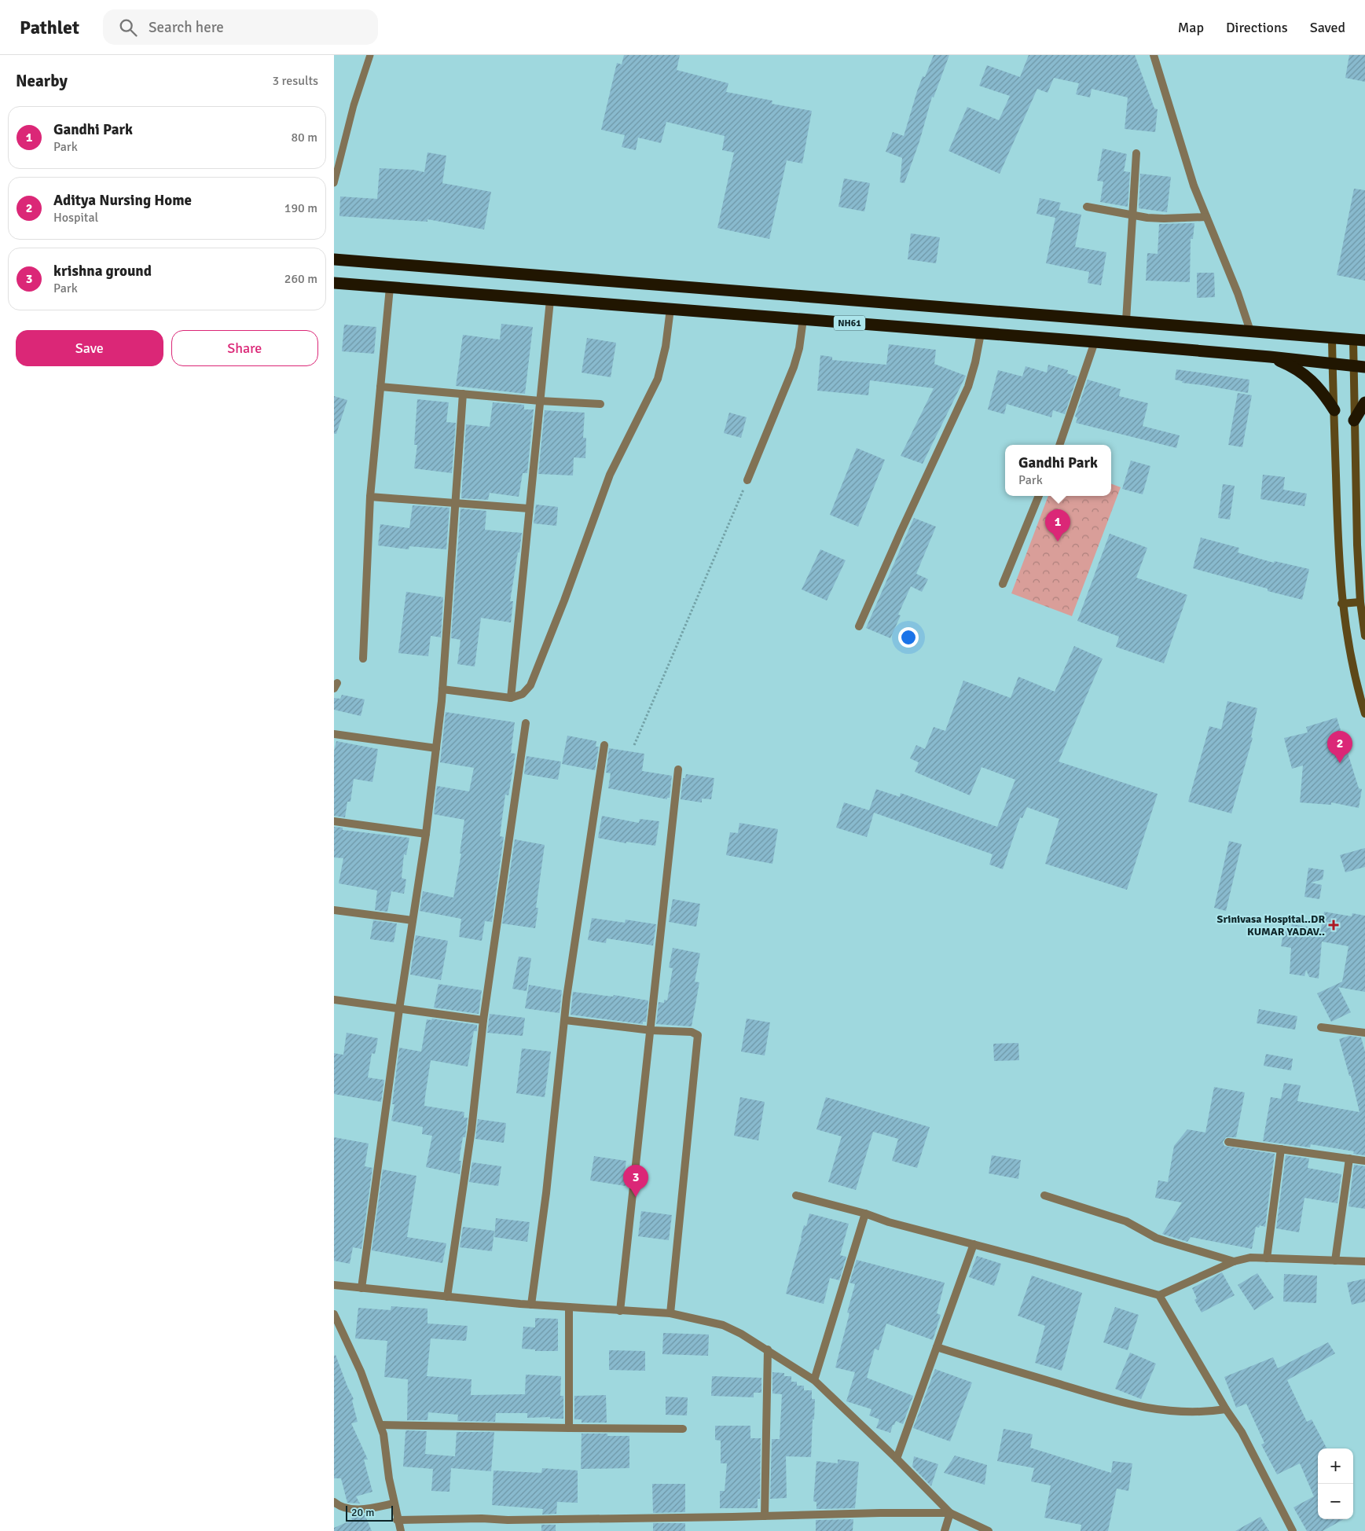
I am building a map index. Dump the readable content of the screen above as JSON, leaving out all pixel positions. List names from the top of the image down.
{
  "streets": {
    "highway": ["NH61"]
  },
  "places": {
    "health": ["Srinivasa Hospital..DR KUMAR YADAV.."]
  },
  "scale_bar": "20 m",
  "page": {
    "header": "Pathlet",
    "search": "Search here",
    "nav": ["Map", "Directions", "Saved"],
    "heading": ["Nearby", "3 results"],
    "list": [
      {
        "mark": "1",
        "name": "Gandhi Park",
        "note": "Park",
        "value": "80 m"
      },
      {
        "mark": "2",
        "name": "Aditya Nursing Home",
        "note": "Hospital",
        "value": "190 m"
      },
      {
        "mark": "3",
        "name": "krishna ground",
        "note": "Park",
        "value": "260 m"
      }
    ],
    "buttons": ["Save", "Share"],
    "popup": ["Gandhi Park", "Park"],
    "pins": ["1", "2", "3"],
    "map_buttons": ["+", "−"],
    "scale": "20 m"
  }
}
